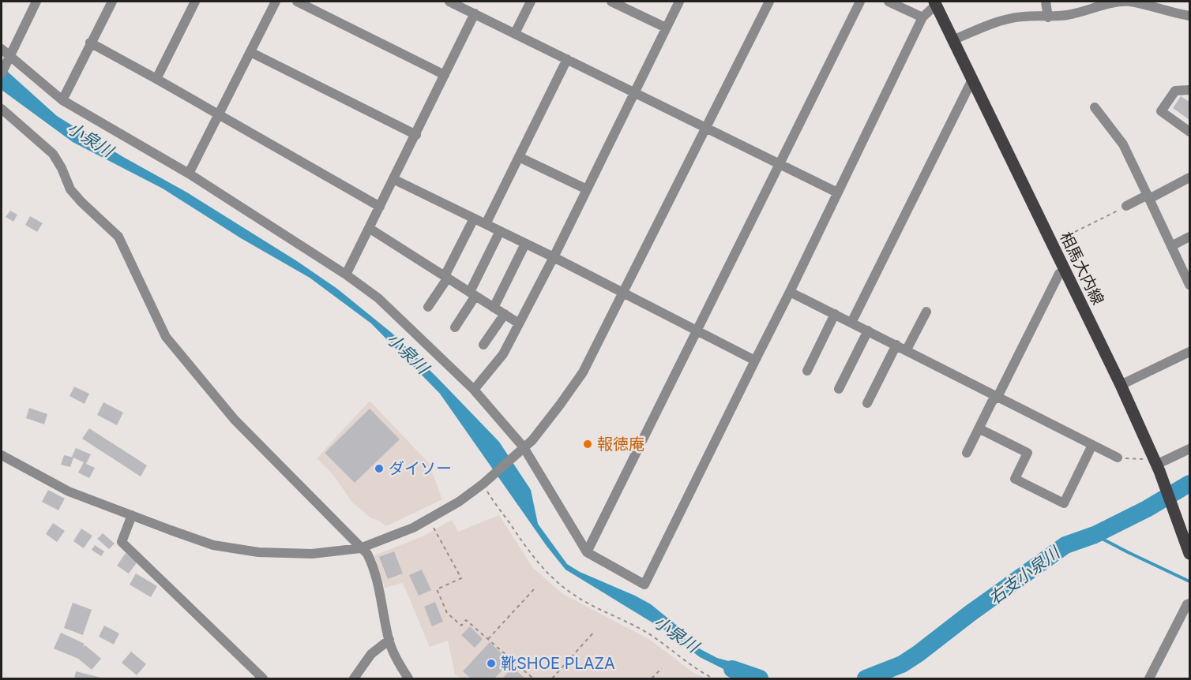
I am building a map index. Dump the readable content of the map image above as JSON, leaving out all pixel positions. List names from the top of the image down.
{
  "streets": {
    "main road": ["相馬大内線"]
  },
  "water": ["小泉川", "右支小泉川"],
  "places": ["報徳庵", "ダイソー", "靴SHOE PLAZA"]
}
